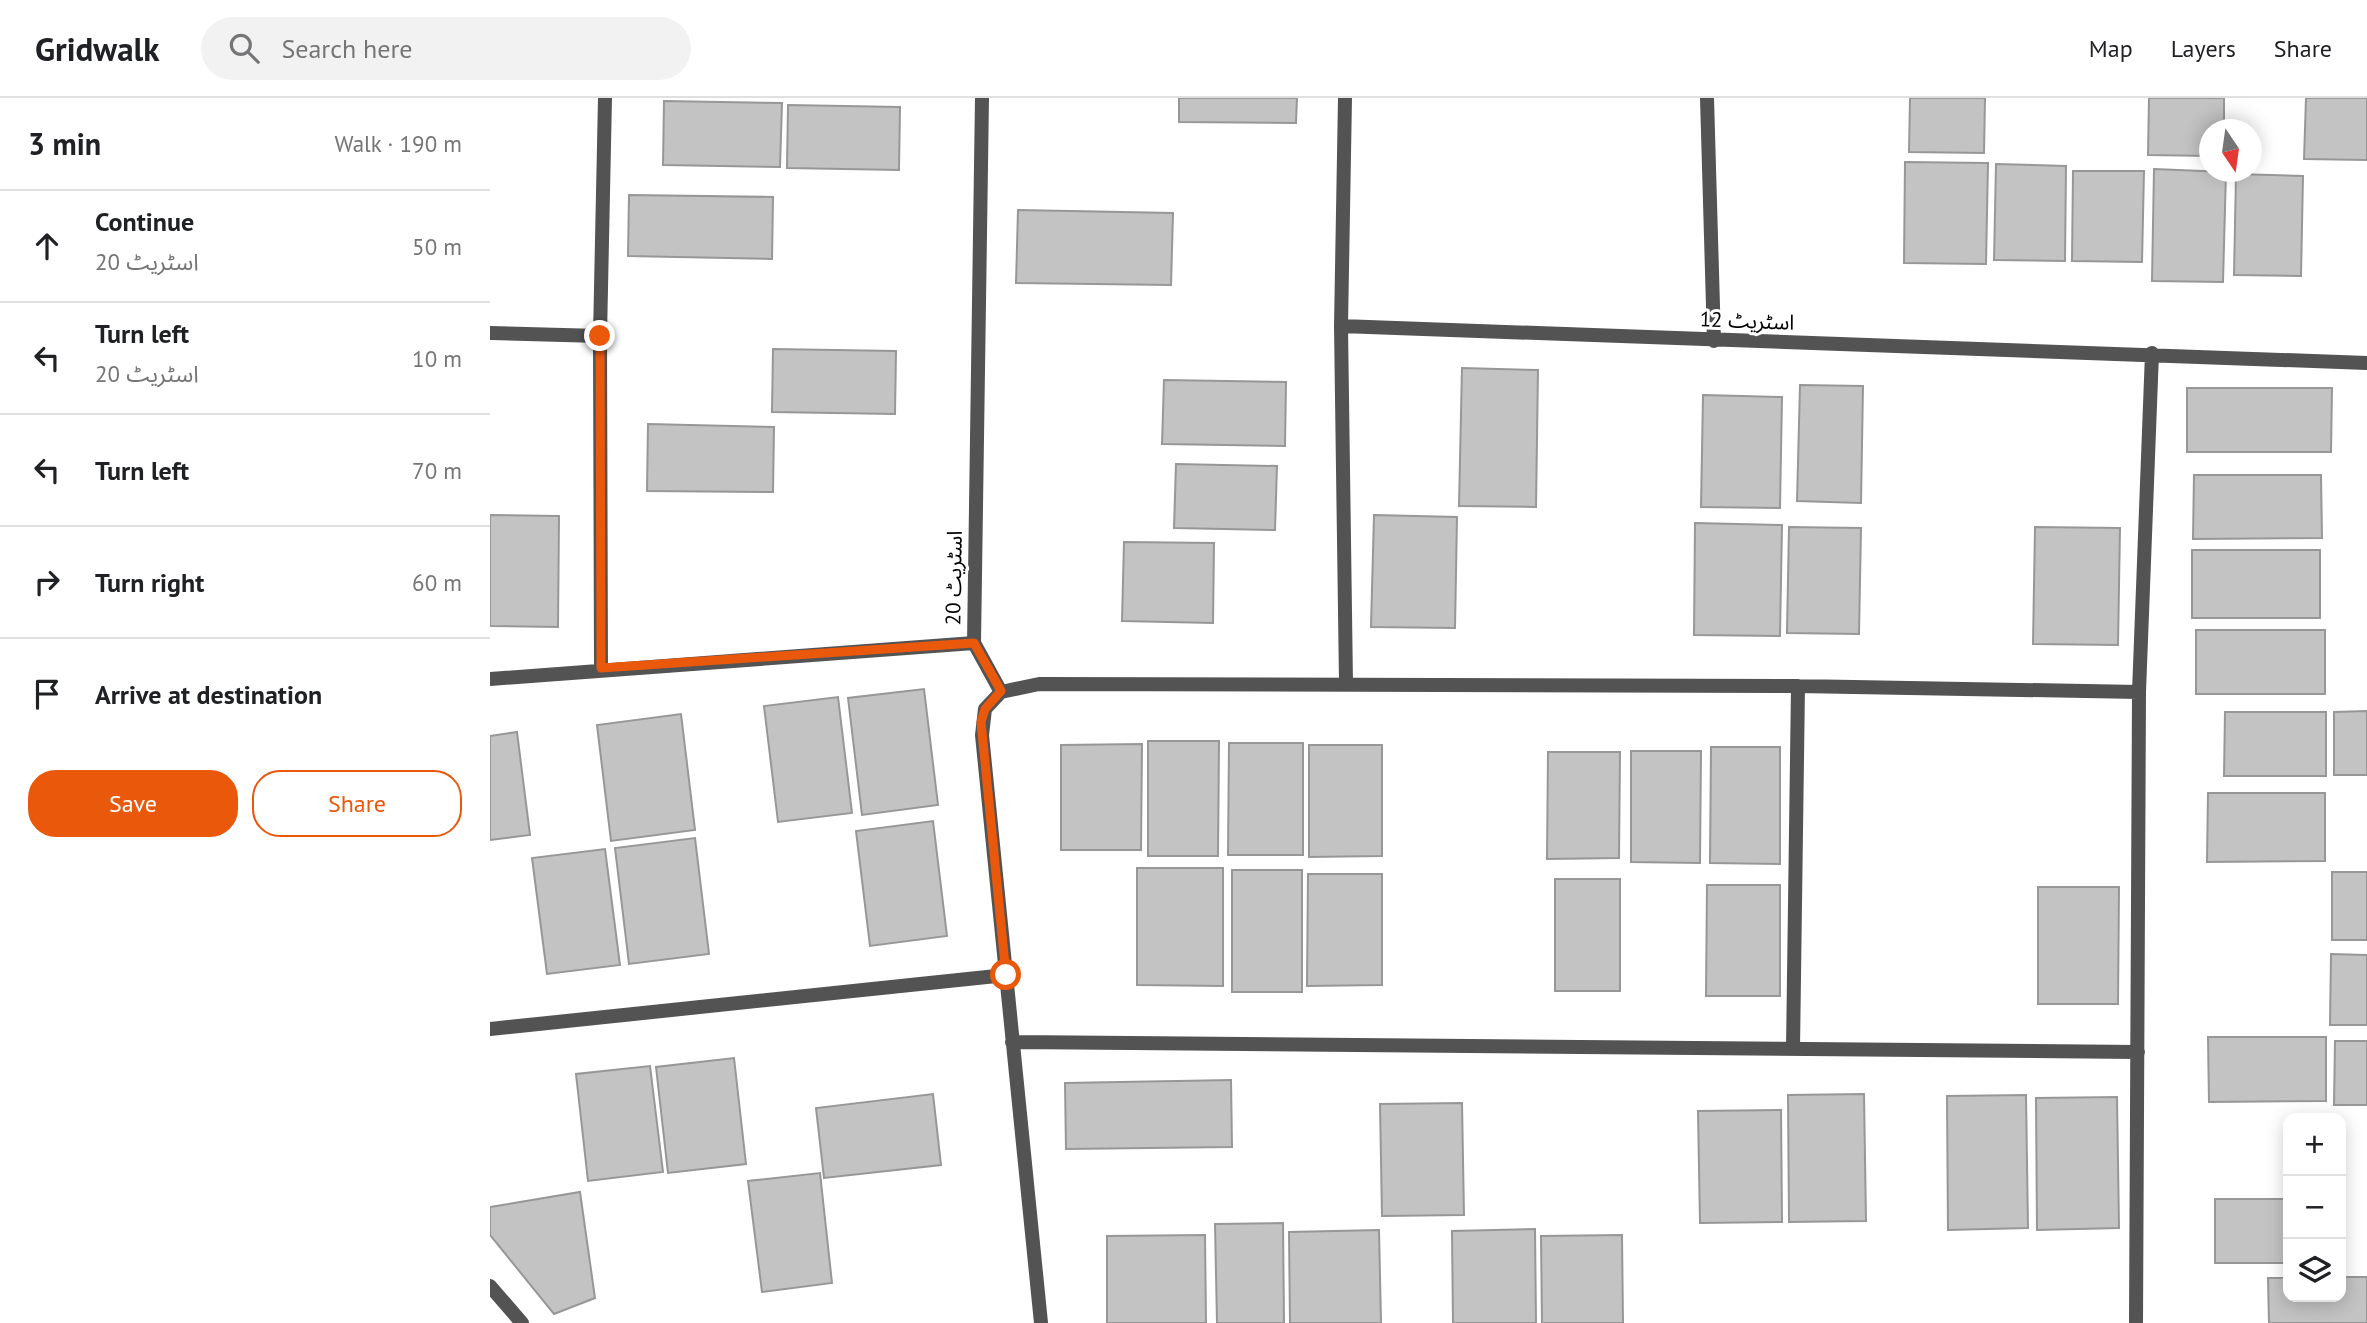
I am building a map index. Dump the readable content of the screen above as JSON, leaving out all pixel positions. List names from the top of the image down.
{
  "streets": {
    "street": ["اسٹریٹ 12", "اسٹریٹ 20"]
  },
  "north": "bottom",
  "page": {
    "header": "Gridwalk",
    "search": "Search here",
    "nav": ["Map", "Layers", "Share"],
    "heading": ["3 min", "Walk · 190 m"],
    "list": [
      ["Continue", "اسٹریٹ 20", "50 m"],
      ["Turn left", "اسٹریٹ 20", "10 m"],
      ["Turn left", "70 m"],
      ["Turn right", "60 m"],
      "Arrive at destination"
    ],
    "buttons": ["Save", "Share"],
    "map_buttons": ["+", "−"]
  }
}
